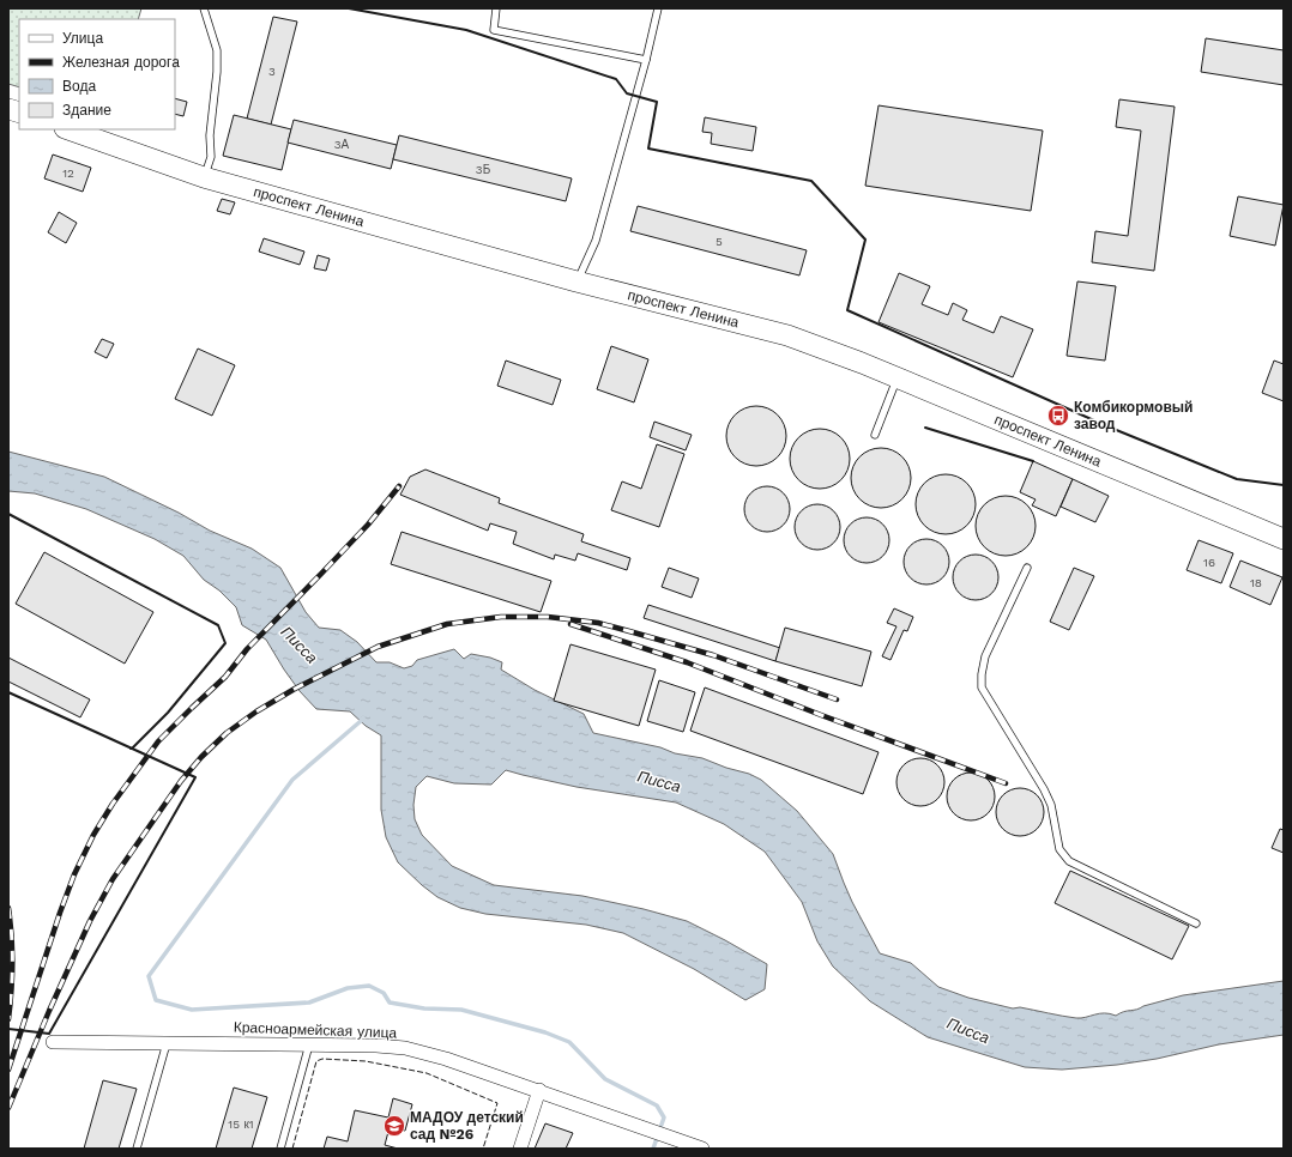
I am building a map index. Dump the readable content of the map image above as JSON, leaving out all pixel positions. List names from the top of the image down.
{
  "streets": {
    "main road": ["проспект Ленина"],
    "street": ["Красноармейская улица"]
  },
  "water": ["Писса"],
  "places": {
    "bus stop": ["Комбикормовый завод"],
    "school or university": ["МАДОУ детский сад №26"]
  },
  "house_numbers": [
    "3",
    "3А",
    "3Б",
    "12",
    "5",
    "16",
    "18",
    "15 к1"
  ],
  "legend": [
    "Улица",
    "Железная дорога",
    "Вода",
    "Здание"
  ]
}
